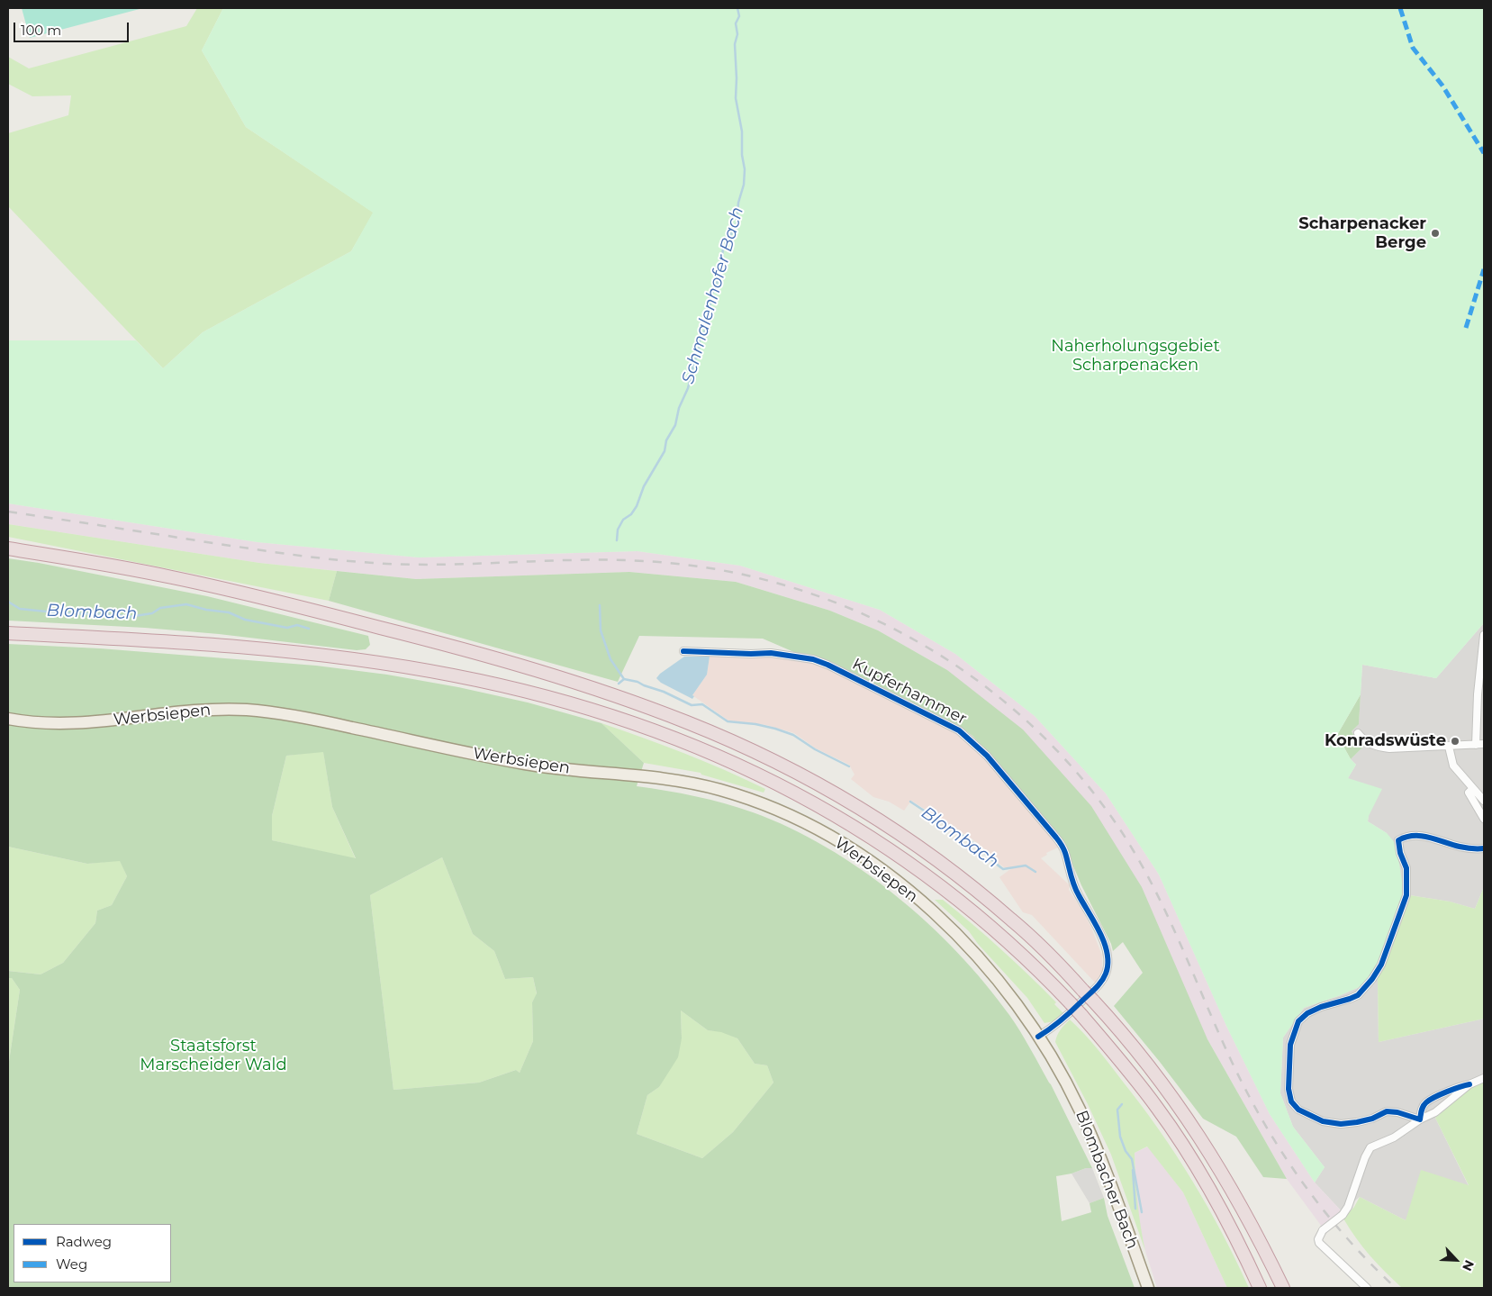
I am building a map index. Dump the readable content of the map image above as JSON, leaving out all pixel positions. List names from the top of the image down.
{
  "streets": {
    "main road": ["Werbsiepen", "Blombacher Bach"],
    "street": ["Kupferhammer"]
  },
  "crossings": [
    ["Kupferhammer", "Blombacher Bach"],
    ["Werbsiepen", "Blombacher Bach"]
  ],
  "water": ["Schmalenhofer Bach", "Blombach"],
  "parks": ["Naherholungsgebiet Scharpenacken", "Staatsforst Marscheider Wald"],
  "places": ["Scharpenacker Berge", "Konradswüste"],
  "legend": ["Radweg", "Weg"],
  "scale_bar": "100 m",
  "north": "bottom right"
}
